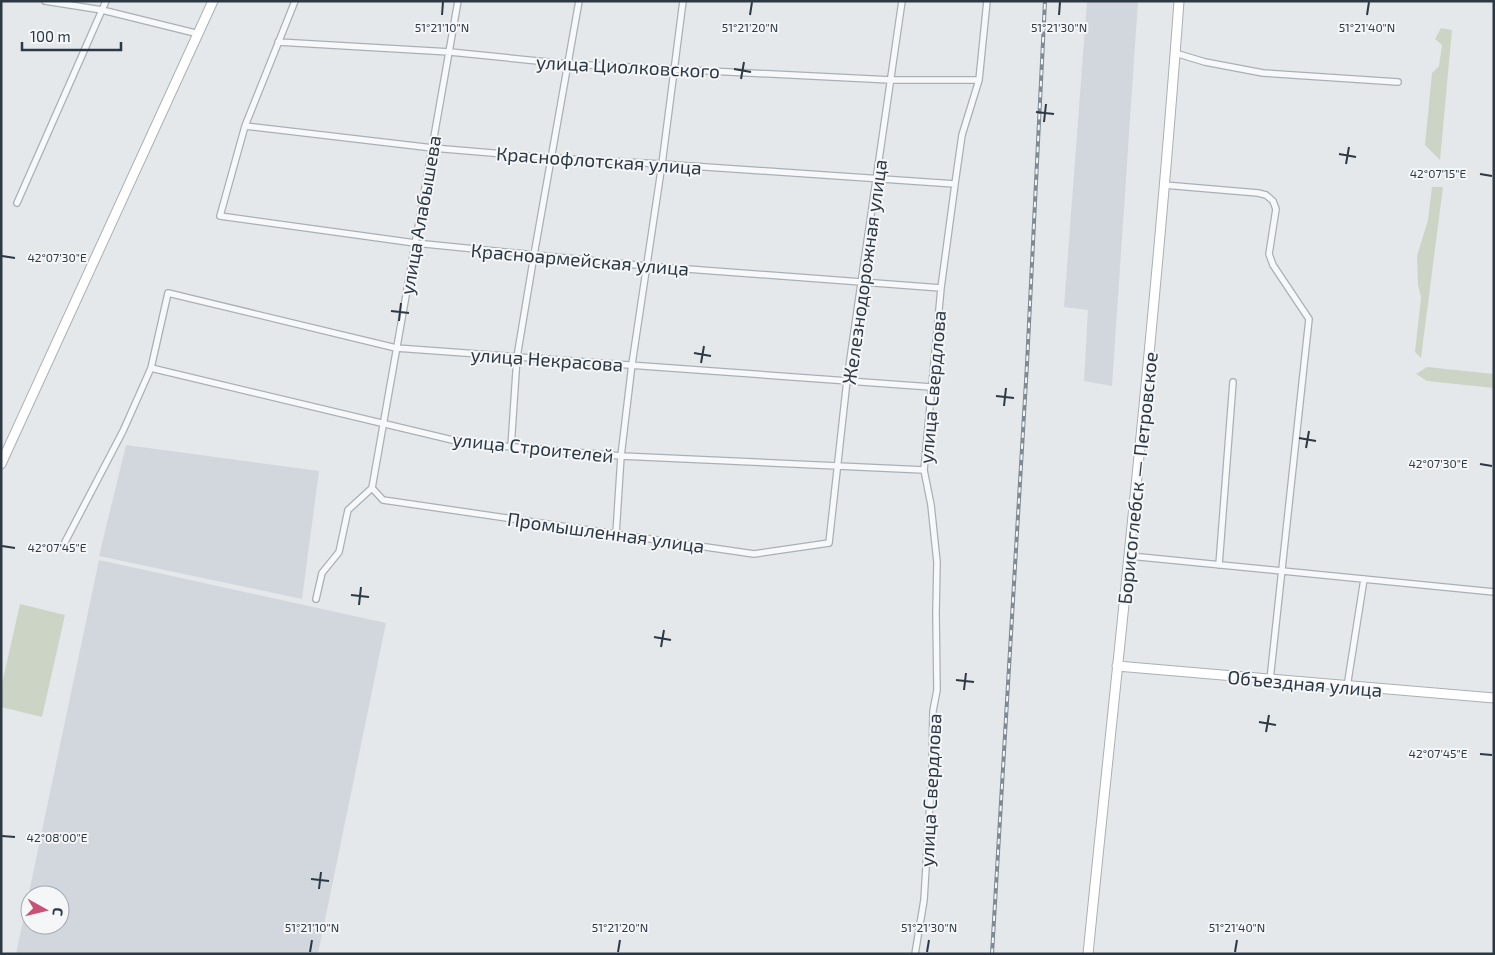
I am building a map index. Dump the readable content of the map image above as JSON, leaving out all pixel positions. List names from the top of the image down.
{
  "streets": {
    "street": [
      "улица Циолковского",
      "Краснофлотская улица",
      "улица Алабышева",
      "Красноармейская улица",
      "Железнодорожная улица",
      "улица Некрасова",
      "улица Свердлова",
      "улица Строителей",
      "Борисоглебск — Петровское",
      "Промышленная улица",
      "Объездная улица"
    ]
  },
  "crossings": [
    ["улица Циолковского", "улица Алабышева"],
    ["улица Циолковского", "Железнодорожная улица"],
    ["улица Циолковского", "улица Свердлова"],
    ["Краснофлотская улица", "улица Алабышева"],
    ["Краснофлотская улица", "Красноармейская улица"],
    ["Краснофлотская улица", "Железнодорожная улица"],
    ["Краснофлотская улица", "улица Свердлова"],
    ["улица Алабышева", "Красноармейская улица"],
    ["улица Алабышева", "улица Некрасова"],
    ["улица Алабышева", "улица Строителей"],
    ["улица Алабышева", "Промышленная улица"],
    ["Красноармейская улица", "Железнодорожная улица"],
    ["Красноармейская улица", "улица Свердлова"],
    ["Железнодорожная улица", "улица Некрасова"],
    ["Железнодорожная улица", "улица Строителей"],
    ["Железнодорожная улица", "Промышленная улица"],
    ["улица Некрасова", "улица Свердлова"],
    ["улица Некрасова", "улица Строителей"],
    ["улица Свердлова", "улица Строителей"],
    ["Борисоглебск — Петровское", "Объездная улица"]
  ],
  "scale_bar": "100 m",
  "north": "right",
  "coordinates": [
    "51°21'10\"N",
    "51°21'20\"N",
    "51°21'30\"N",
    "51°21'40\"N",
    "42°07'15\"E",
    "42°07'30\"E",
    "42°07'45\"E",
    "42°08'00\"E"
  ]
}
